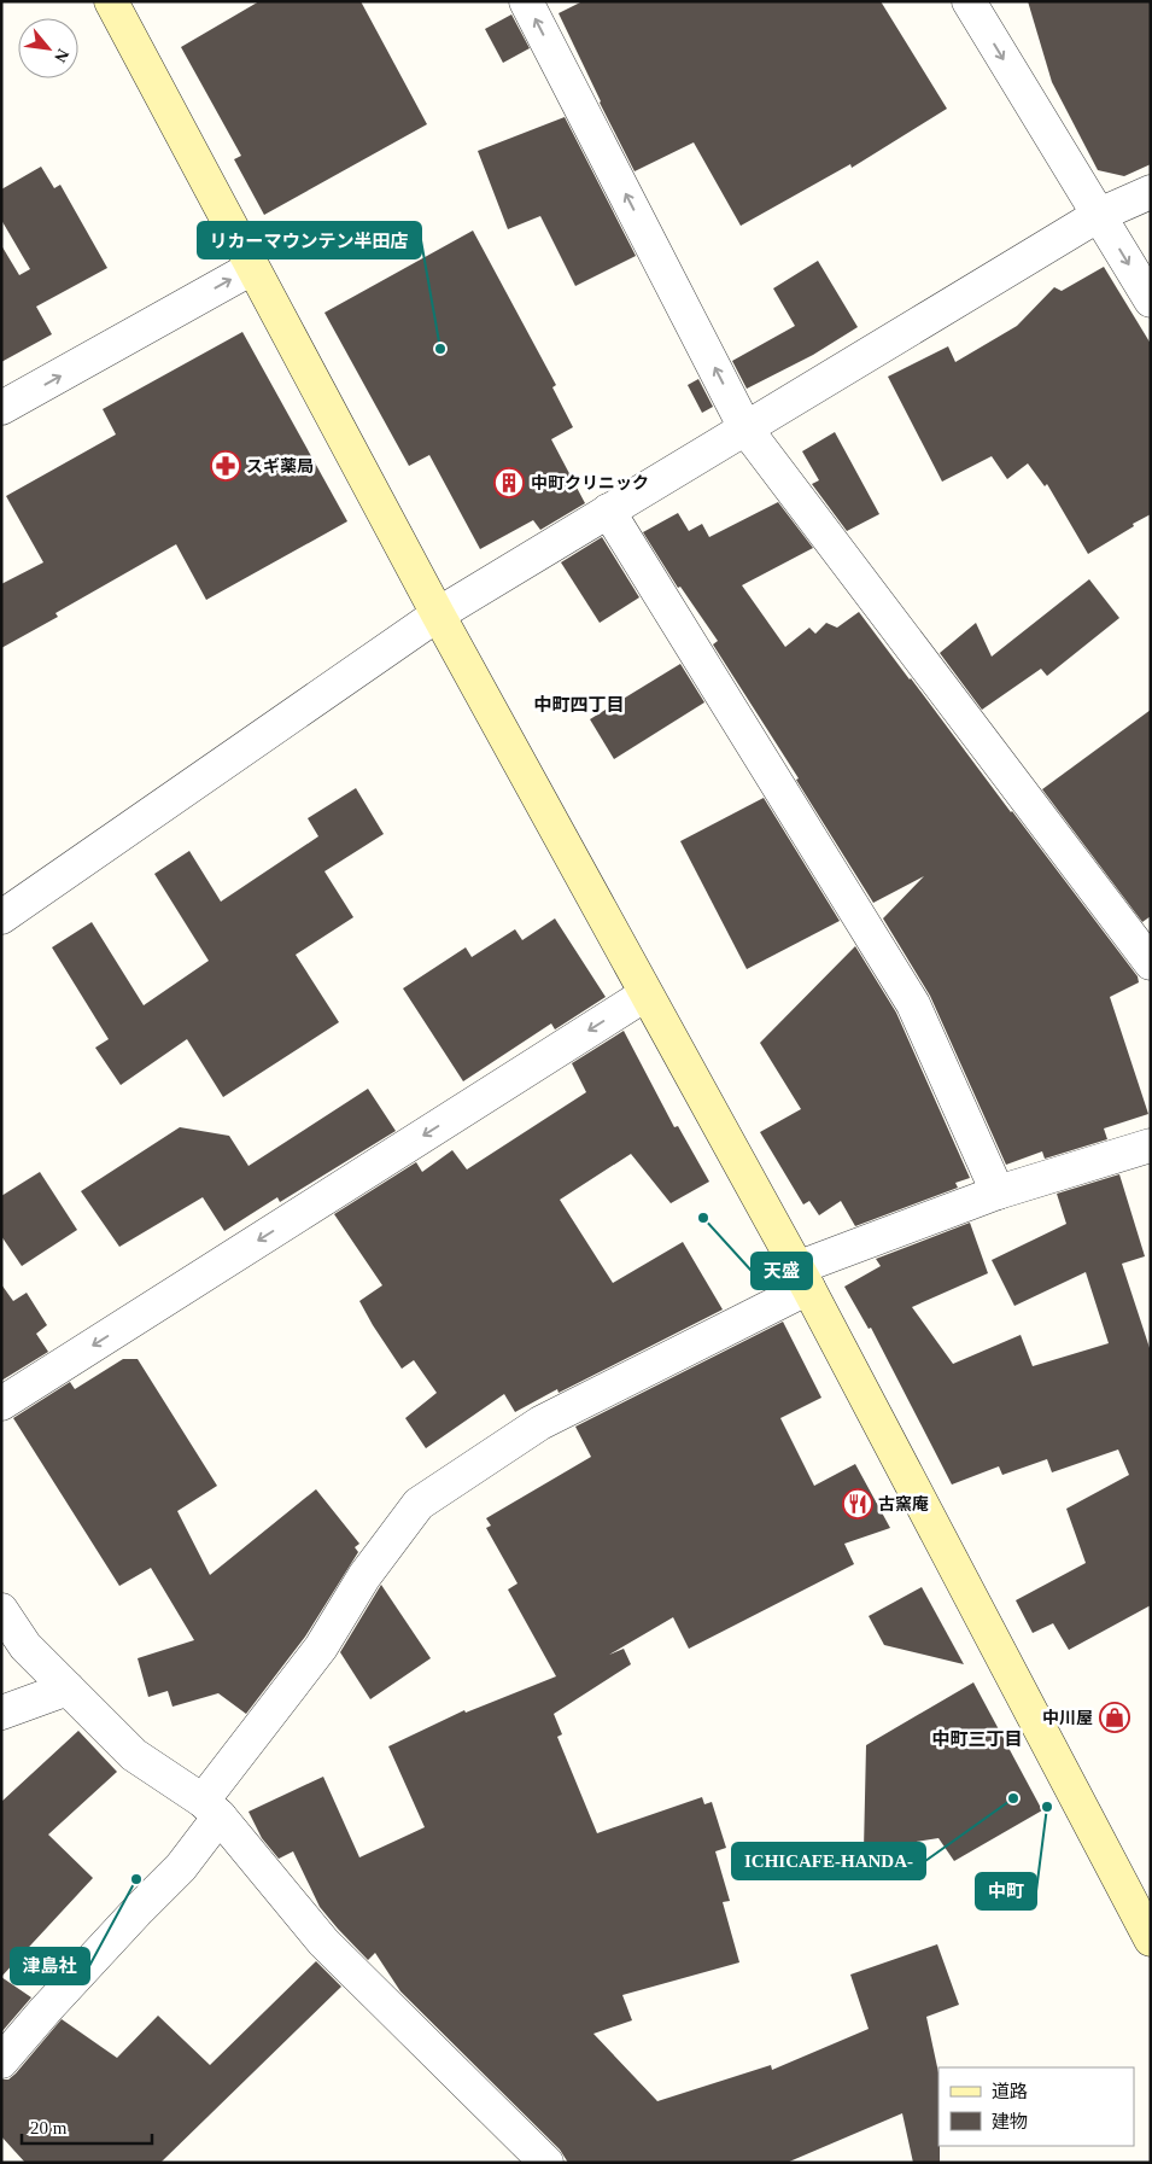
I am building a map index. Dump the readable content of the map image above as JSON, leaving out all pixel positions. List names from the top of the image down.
{
  "districts": ["中町四丁目", "中町三丁目"],
  "places": {
    "other": [
      "リカーマウンテン半田店",
      "天盛",
      "ICHICAFE-HANDA-",
      "中町",
      "津島社"
    ],
    "pharmacy": ["スギ薬局"],
    "building": ["中町クリニック"],
    "restaurant": ["古窯庵"],
    "shop": ["中川屋"]
  },
  "legend": ["道路", "建物"],
  "scale_bar": "20 m",
  "north": "bottom right"
}
